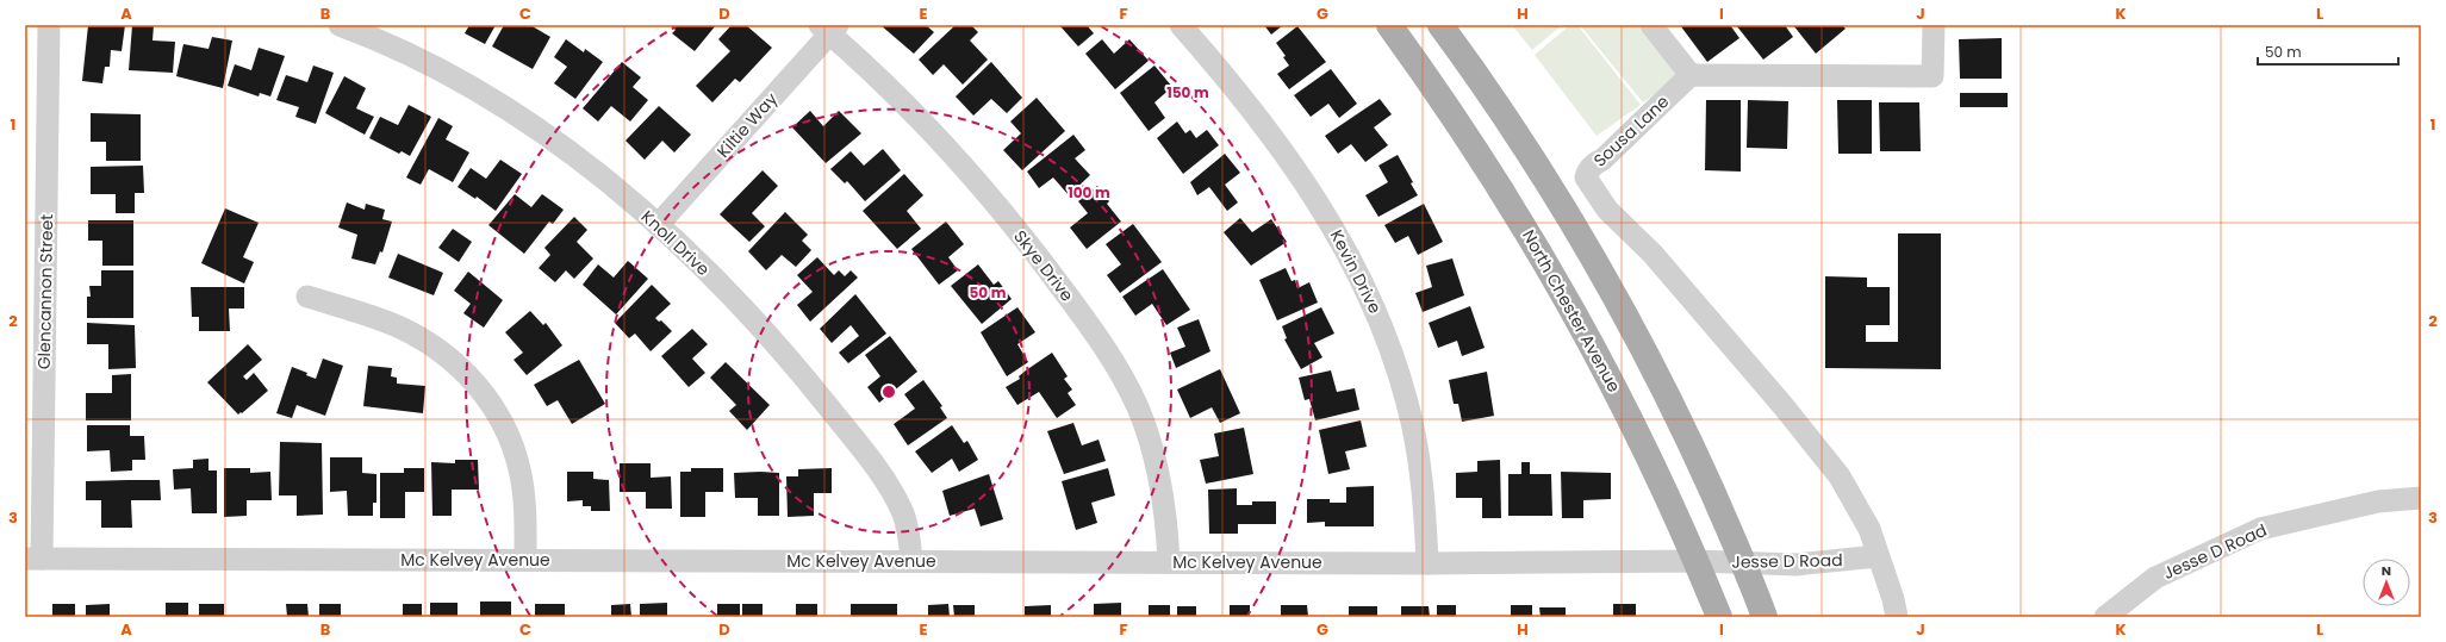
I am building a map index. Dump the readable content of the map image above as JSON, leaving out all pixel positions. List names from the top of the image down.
{
  "streets": {
    "main road": ["North Chester Avenue"],
    "street": [
      "Kiltie Way",
      "Sousa Lane",
      "Knoll Drive",
      "Skye Drive",
      "Kevin Drive",
      "Glencannon Street",
      "Jesse D Road",
      "Mc Kelvey Avenue"
    ]
  },
  "crossings": [
    ["Kiltie Way", "Knoll Drive"],
    ["Kiltie Way", "Skye Drive"],
    ["Sousa Lane", "Jesse D Road"],
    ["Knoll Drive", "Mc Kelvey Avenue"],
    ["Skye Drive", "Mc Kelvey Avenue"],
    ["Kevin Drive", "Mc Kelvey Avenue"],
    ["Glencannon Street", "Mc Kelvey Avenue"],
    ["North Chester Avenue", "Jesse D Road"],
    ["North Chester Avenue", "Mc Kelvey Avenue"],
    ["Jesse D Road", "Mc Kelvey Avenue"]
  ],
  "scale_bar": "50 m",
  "north": "top",
  "grid": {
    "columns": [
      "A",
      "B",
      "C",
      "D",
      "E",
      "F",
      "G",
      "H",
      "I",
      "J",
      "K",
      "L"
    ],
    "rows": ["1", "2", "3"]
  },
  "rings": ["150 m", "100 m", "50 m"]
}
